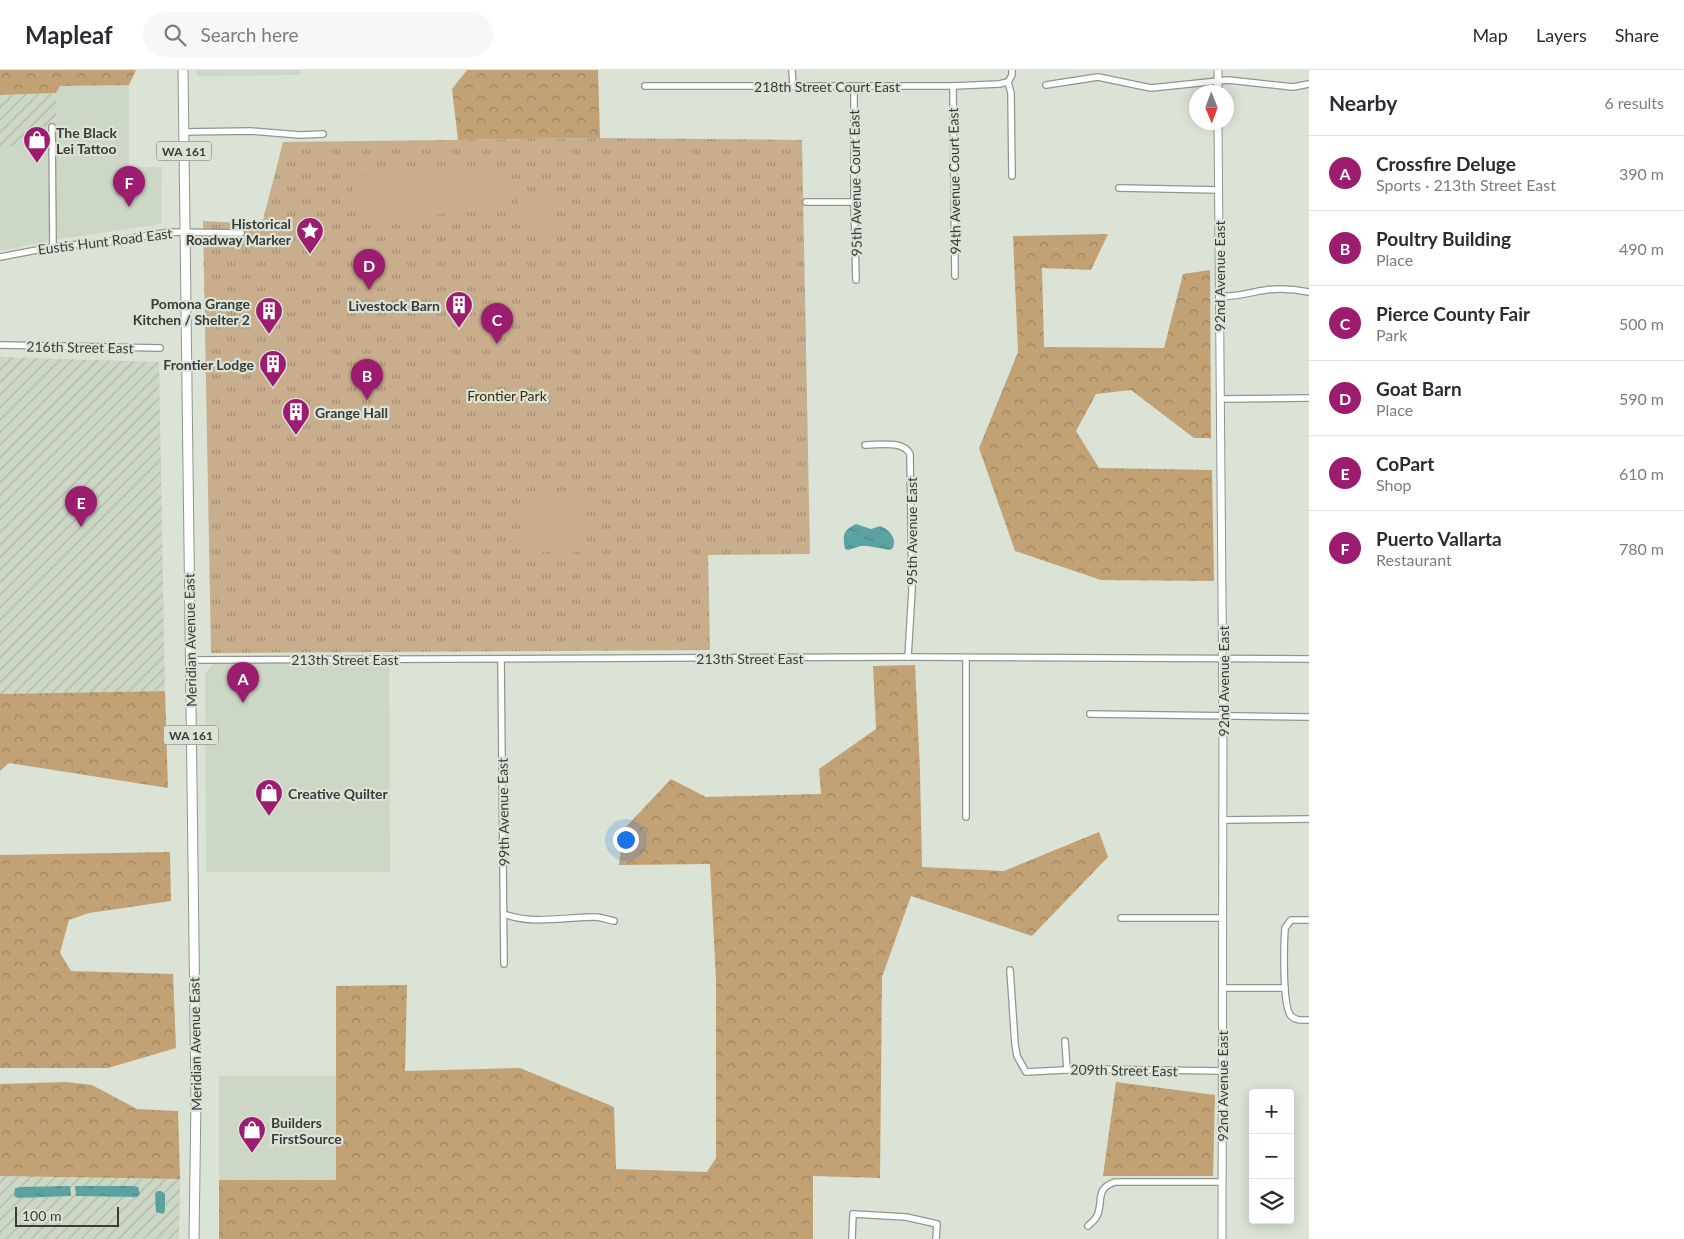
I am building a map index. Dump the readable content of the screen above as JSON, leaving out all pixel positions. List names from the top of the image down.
{
  "streets": {
    "main road": ["WA 161", "Meridian Avenue East"],
    "street": [
      "218th Street Court East",
      "94th Avenue Court East",
      "95th Avenue Court East",
      "Eustis Hunt Road East",
      "92nd Avenue East",
      "216th Street East",
      "95th Avenue East",
      "213th Street East",
      "99th Avenue East",
      "209th Street East"
    ]
  },
  "crossings": [
    ["218th Street Court East", "94th Avenue Court East"],
    ["218th Street Court East", "95th Avenue Court East"],
    ["Eustis Hunt Road East", "Meridian Avenue East"],
    ["92nd Avenue East", "213th Street East"],
    ["92nd Avenue East", "209th Street East"],
    ["95th Avenue East", "213th Street East"],
    ["Meridian Avenue East", "213th Street East"],
    ["213th Street East", "99th Avenue East"]
  ],
  "parks": ["Frontier Park"],
  "places": {
    "shop": ["The Black Lei Tattoo", "Creative Quilter", "Builders FirstSource"],
    "place": ["Historical Roadway Marker"],
    "building": [
      "Livestock Barn",
      "Pomona Grange Kitchen / Shelter 2",
      "Frontier Lodge",
      "Grange Hall"
    ]
  },
  "scale_bar": "100 m",
  "north": "bottom",
  "page": {
    "header": "Mapleaf",
    "search": "Search here",
    "nav": ["Map", "Layers", "Share"],
    "heading": ["Nearby", "6 results"],
    "list": [
      {
        "mark": "A",
        "name": "Crossfire Deluge",
        "note": "Sports · 213th Street East",
        "value": "390 m"
      },
      {
        "mark": "B",
        "name": "Poultry Building",
        "note": "Place",
        "value": "490 m"
      },
      {
        "mark": "C",
        "name": "Pierce County Fair",
        "note": "Park",
        "value": "500 m"
      },
      {
        "mark": "D",
        "name": "Goat Barn",
        "note": "Place",
        "value": "590 m"
      },
      {
        "mark": "E",
        "name": "CoPart",
        "note": "Shop",
        "value": "610 m"
      },
      {
        "mark": "F",
        "name": "Puerto Vallarta",
        "note": "Restaurant",
        "value": "780 m"
      }
    ],
    "pins": [
      "F",
      "D",
      "C",
      "B",
      "E",
      "A"
    ],
    "map_buttons": ["+", "−"],
    "scale": "100 m"
  }
}
